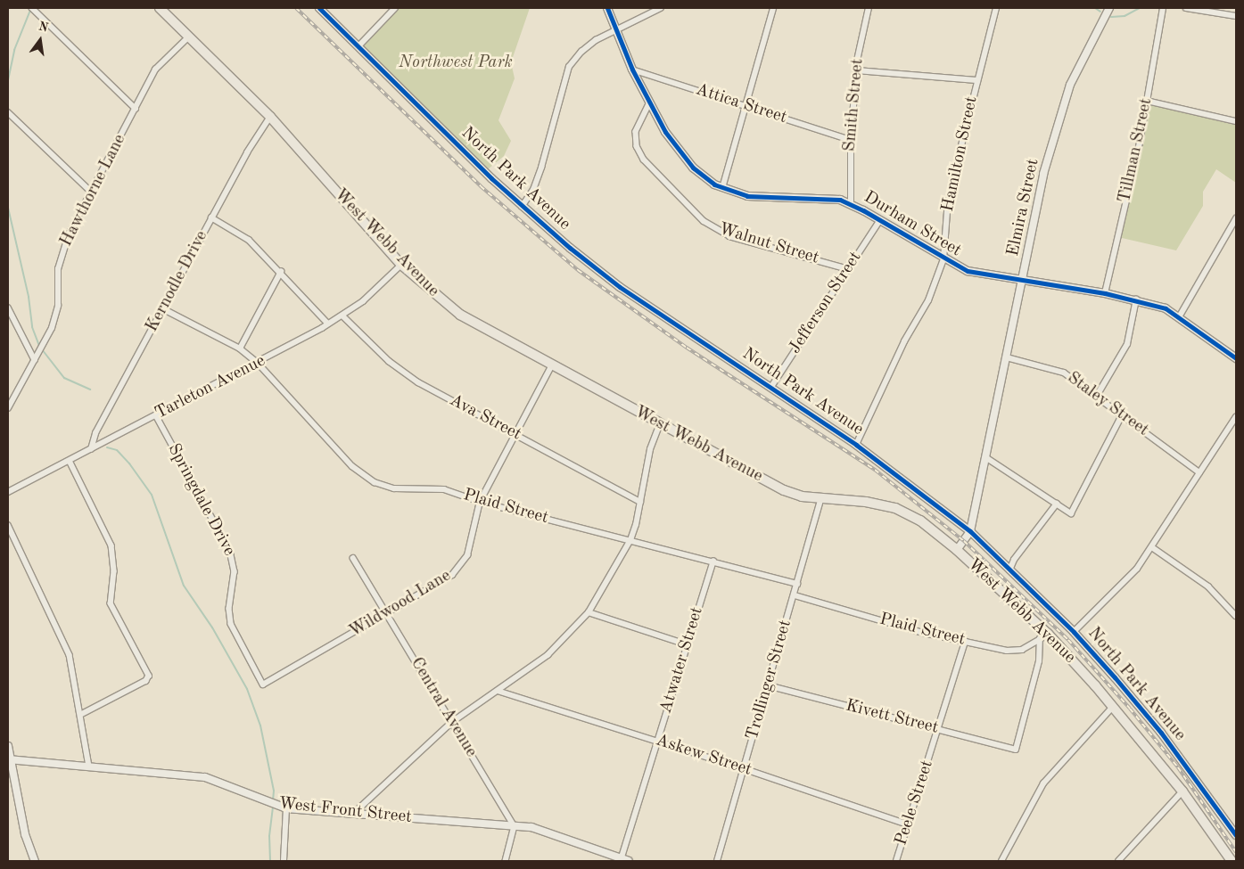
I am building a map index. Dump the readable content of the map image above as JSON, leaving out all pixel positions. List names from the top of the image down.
{
  "streets": {
    "highway": ["West Webb Avenue"],
    "street": [
      "Attica Street",
      "Smith Street",
      "Tillman Street",
      "Hamilton Street",
      "North Park Avenue",
      "Hawthorne Lane",
      "Elmira Street",
      "Durham Street",
      "Walnut Street",
      "Kernodle Drive",
      "Jefferson Street",
      "Tarleton Avenue",
      "Staley Street",
      "Ava Street",
      "Springdale Drive",
      "Plaid Street",
      "Wildwood Lane",
      "Atwater Street",
      "Trollinger Street",
      "Central Avenue",
      "Kivett Street",
      "Askew Street",
      "Peele Street",
      "West Front Street"
    ]
  },
  "crossings": [
    ["Attica Street", "Smith Street"],
    ["Attica Street", "Durham Street"],
    ["Smith Street", "Durham Street"],
    ["Tillman Street", "Durham Street"],
    ["Hamilton Street", "North Park Avenue"],
    ["Hamilton Street", "Durham Street"],
    ["North Park Avenue", "Elmira Street"],
    ["North Park Avenue", "Jefferson Street"],
    ["Hawthorne Lane", "West Webb Avenue"],
    ["Elmira Street", "Durham Street"],
    ["Elmira Street", "West Webb Avenue"],
    ["Elmira Street", "Staley Street"],
    ["Durham Street", "Walnut Street"],
    ["Durham Street", "Jefferson Street"],
    ["West Webb Avenue", "Kernodle Drive"],
    ["West Webb Avenue", "Tarleton Avenue"],
    ["West Webb Avenue", "Plaid Street"],
    ["West Webb Avenue", "Wildwood Lane"],
    ["West Webb Avenue", "Trollinger Street"],
    ["West Webb Avenue", "Kivett Street"],
    ["Walnut Street", "Jefferson Street"],
    ["Kernodle Drive", "Tarleton Avenue"],
    ["Kernodle Drive", "Plaid Street"],
    ["Tarleton Avenue", "Ava Street"],
    ["Tarleton Avenue", "Springdale Drive"],
    ["Tarleton Avenue", "Plaid Street"],
    ["Ava Street", "Wildwood Lane"],
    ["Springdale Drive", "Wildwood Lane"],
    ["Plaid Street", "Wildwood Lane"],
    ["Plaid Street", "Atwater Street"],
    ["Plaid Street", "Trollinger Street"],
    ["Plaid Street", "Kivett Street"],
    ["Plaid Street", "Peele Street"],
    ["Wildwood Lane", "Central Avenue"],
    ["Atwater Street", "Askew Street"],
    ["Atwater Street", "West Front Street"],
    ["Trollinger Street", "Kivett Street"],
    ["Trollinger Street", "Askew Street"],
    ["Central Avenue", "West Front Street"],
    ["Kivett Street", "Peele Street"],
    ["Askew Street", "Peele Street"]
  ],
  "parks": ["Northwest Park"],
  "north": "top"
}
